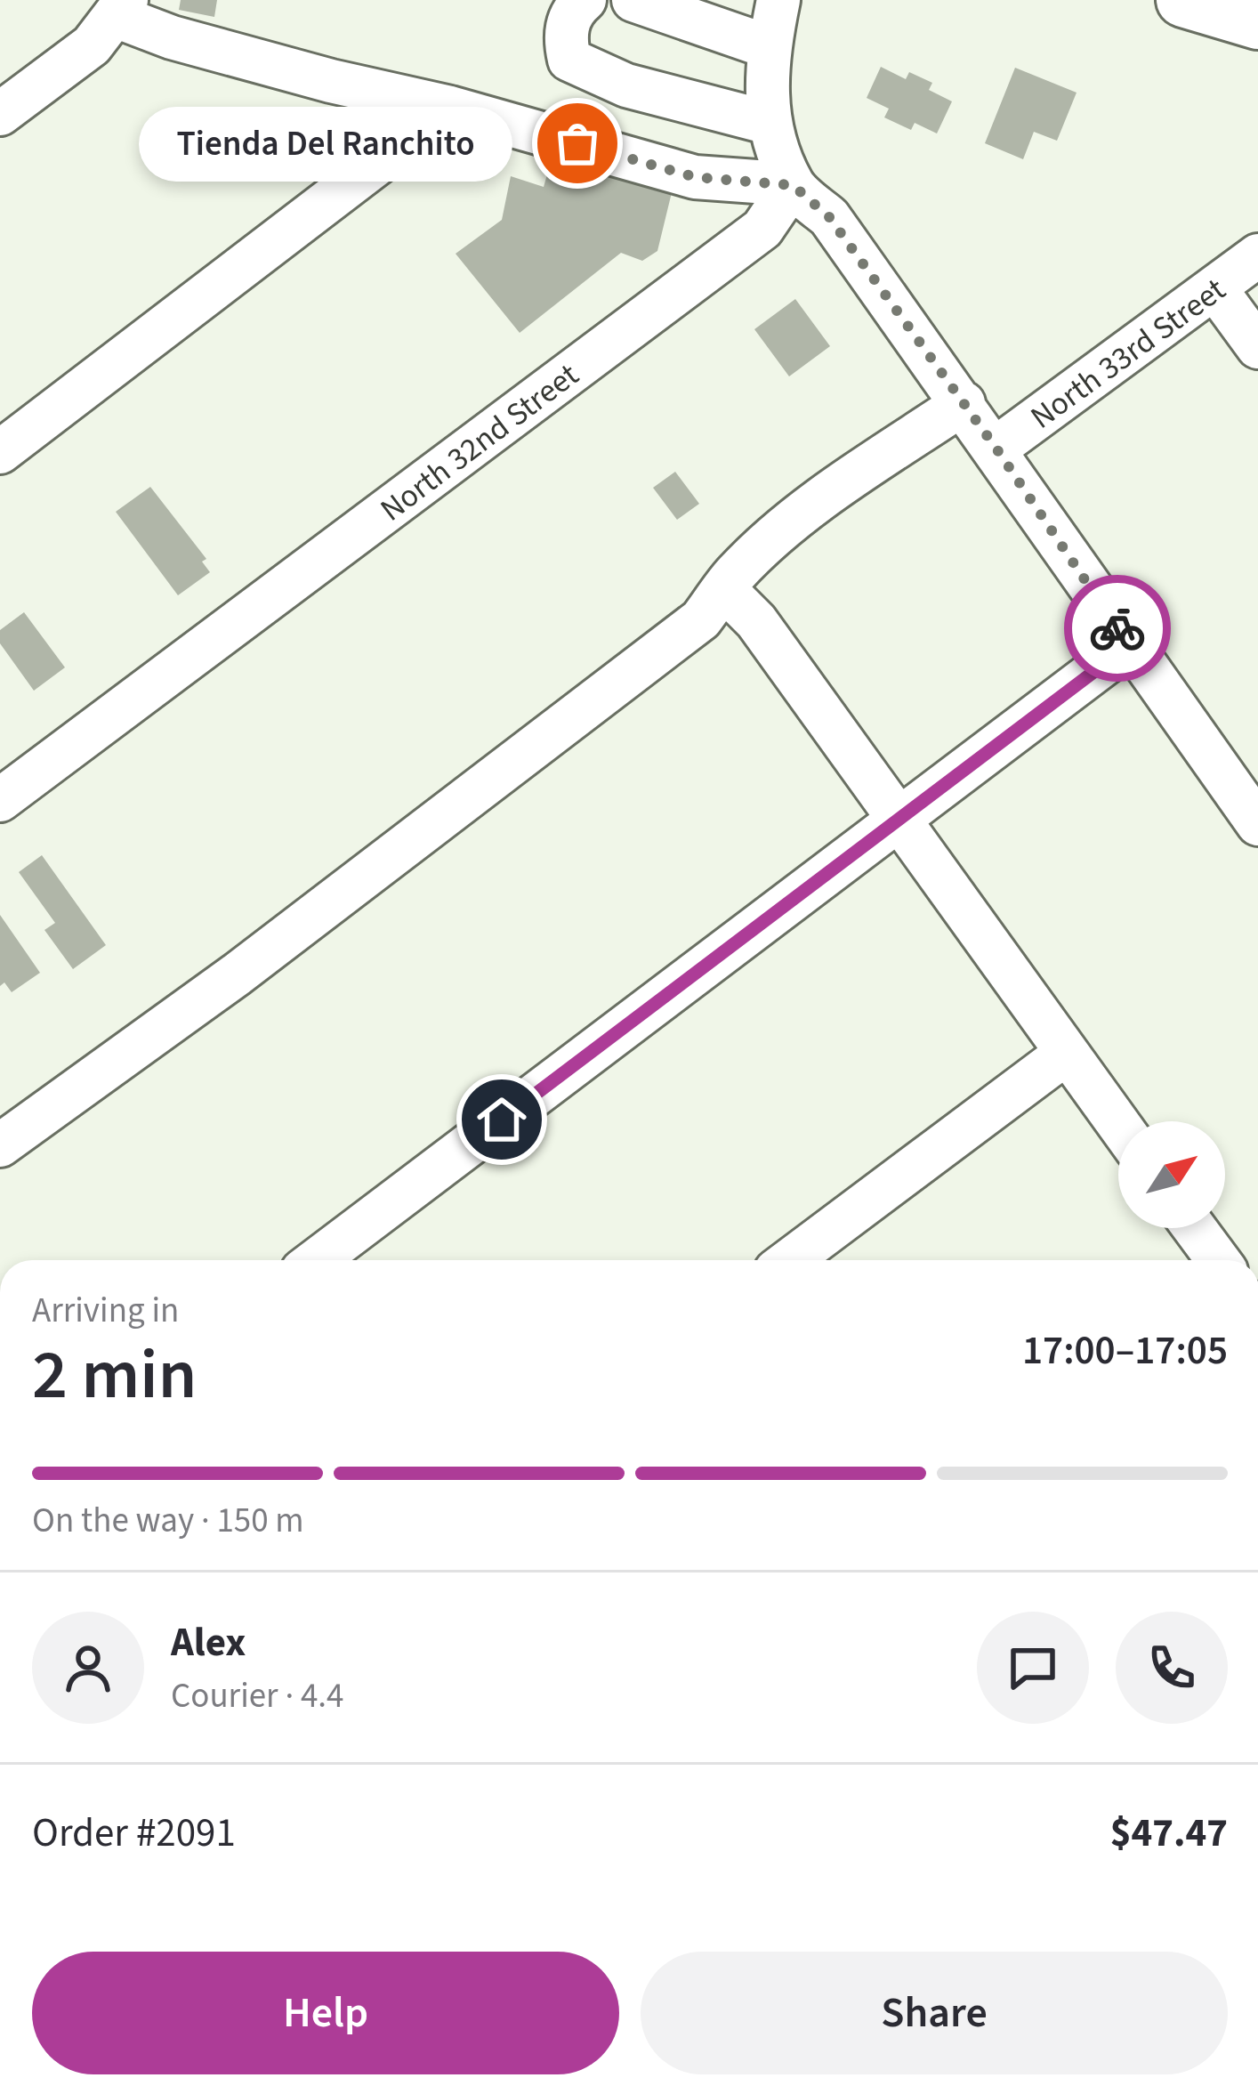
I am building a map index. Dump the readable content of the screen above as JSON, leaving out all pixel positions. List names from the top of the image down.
{
  "streets": {
    "street": ["North 33rd Street", "North 32nd Street"]
  },
  "places": ["Tienda Del Ranchito"],
  "north": "top right",
  "page": {
    "bubble": "Tienda Del Ranchito",
    "heading": ["2 min", "Arriving in", "17:00–17:05"],
    "panel": [
      "Alex",
      "Courier · 4.4",
      "Order #2091",
      "$47.47"
    ],
    "bar": "On the way · 150 m",
    "buttons": ["Help", "Share"]
  }
}
